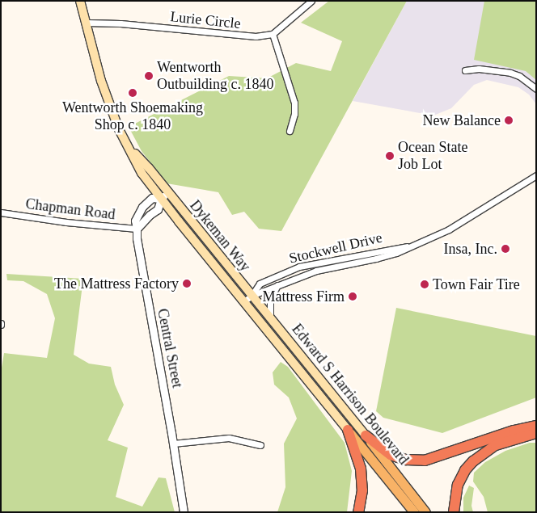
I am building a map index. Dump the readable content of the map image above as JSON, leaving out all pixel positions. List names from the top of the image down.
{
  "streets": {
    "main road": ["Dykeman Way", "Edward S Harrison Boulevard"],
    "street": [
      "Lurie Circle",
      "Chapman Road",
      "Stockwell Drive",
      "Central Street"
    ]
  },
  "crossings": [
    ["Chapman Road", "Central Street"],
    ["Dykeman Way", "Stockwell Drive"],
    ["Dykeman Way", "Central Street"],
    ["Dykeman Way", "Edward S Harrison Boulevard"],
    ["Stockwell Drive", "Edward S Harrison Boulevard"]
  ],
  "places": [
    "Wentworth Outbuilding c. 1840",
    "Wentworth Shoemaking Shop c. 1840",
    "New Balance",
    "Ocean State Job Lot",
    "Insa, Inc.",
    "The Mattress Factory",
    "Town Fair Tire",
    "Mattress Firm"
  ]
}
